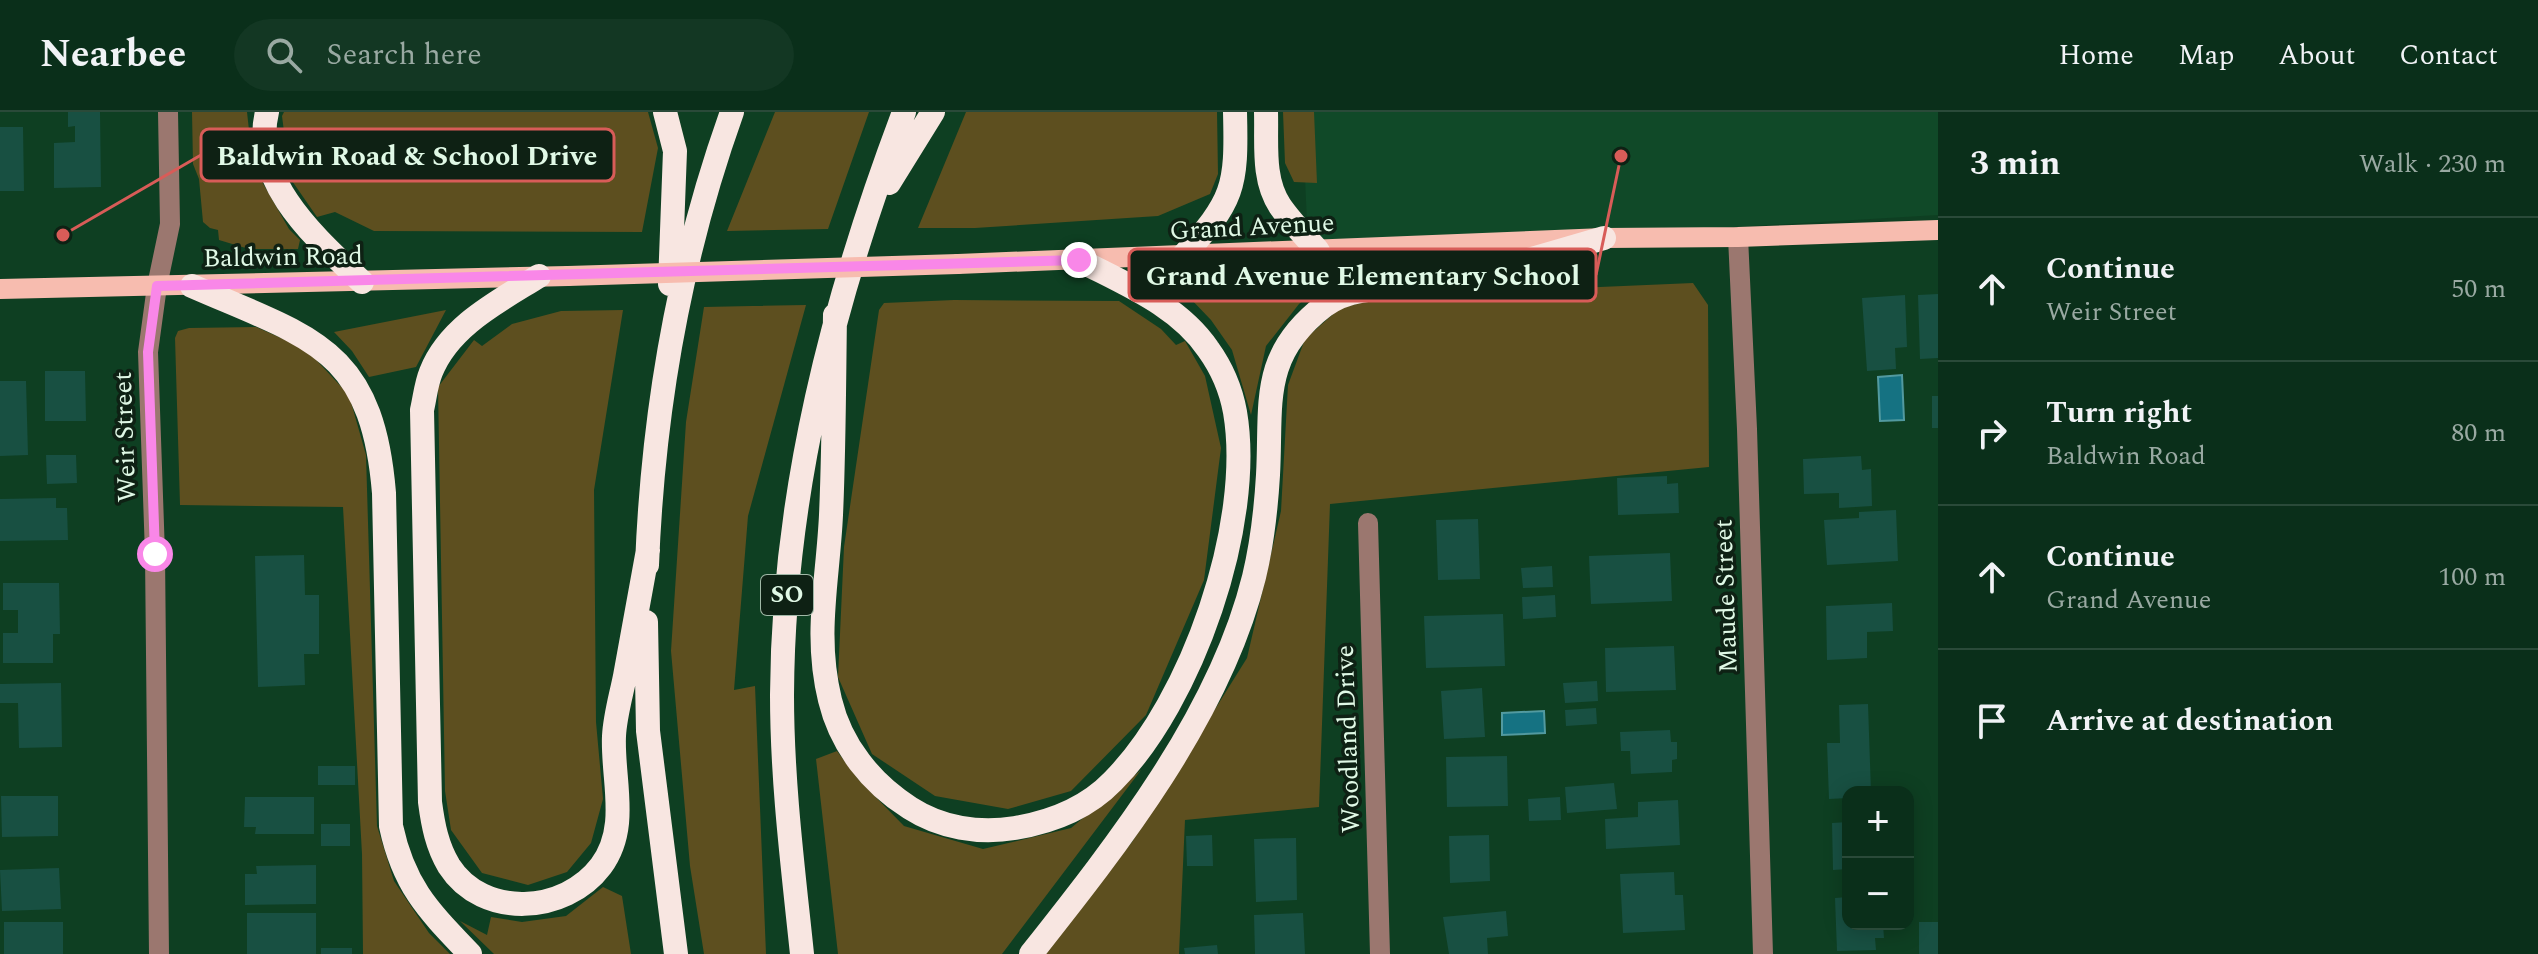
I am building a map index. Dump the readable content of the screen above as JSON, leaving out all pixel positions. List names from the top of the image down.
{
  "streets": {
    "highway": ["SO"],
    "main road": ["Grand Avenue", "Baldwin Road"],
    "street": ["Weir Street", "Maude Street", "Woodland Drive"]
  },
  "crossings": [
    ["Grand Avenue", "Baldwin Road"],
    ["Grand Avenue", "Maude Street"],
    ["Baldwin Road", "Weir Street"]
  ],
  "places": ["Grand Avenue Elementary School", "Baldwin Road & School Drive"],
  "page": {
    "header": "Nearbee",
    "search": "Search here",
    "nav": [
      "Home",
      "Map",
      "About",
      "Contact"
    ],
    "heading": ["3 min", "Walk · 230 m"],
    "list": [
      ["Continue", "Weir Street", "50 m"],
      ["Turn right", "Baldwin Road", "80 m"],
      ["Continue", "Grand Avenue", "100 m"],
      "Arrive at destination"
    ],
    "map_buttons": ["+", "−"]
  }
}
